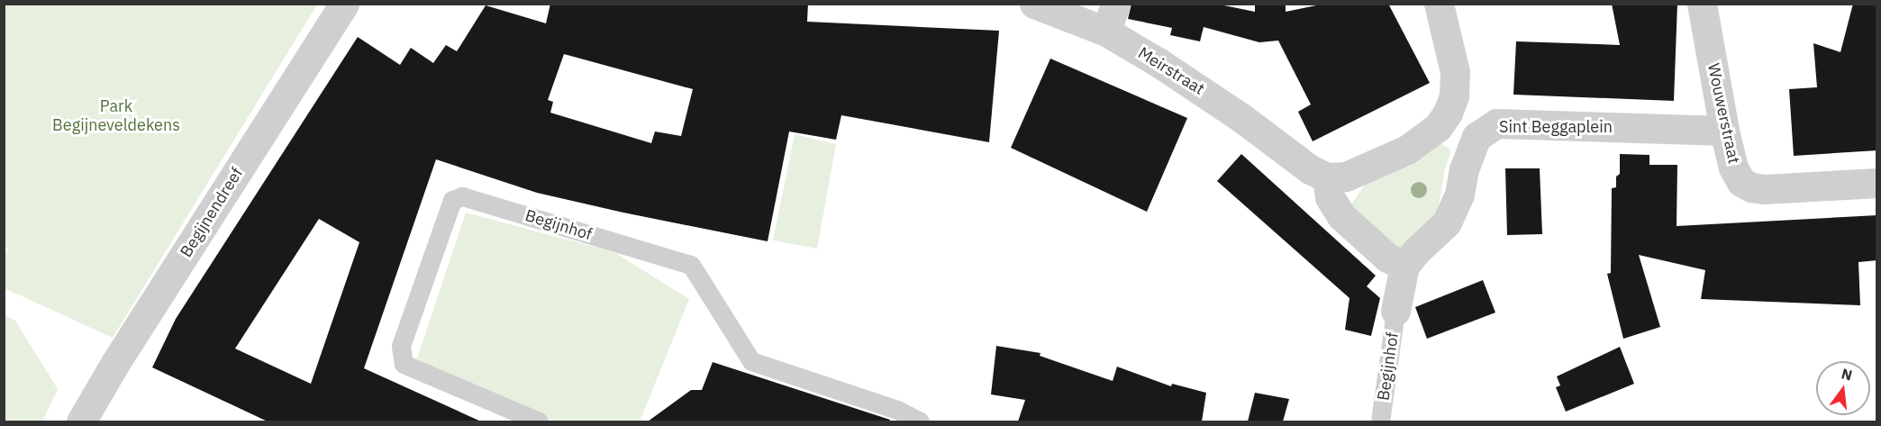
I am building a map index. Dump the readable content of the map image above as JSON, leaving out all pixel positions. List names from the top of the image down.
{
  "streets": {
    "street": [
      "Meirstraat",
      "Wouwerstraat",
      "Sint Beggaplein",
      "Begijnendreef"
    ],
    "lane": ["Begijnhof"]
  },
  "crossings": [
    ["Wouwerstraat", "Sint Beggaplein"]
  ],
  "parks": ["Park Begijneveldekens"],
  "north": "top"
}
